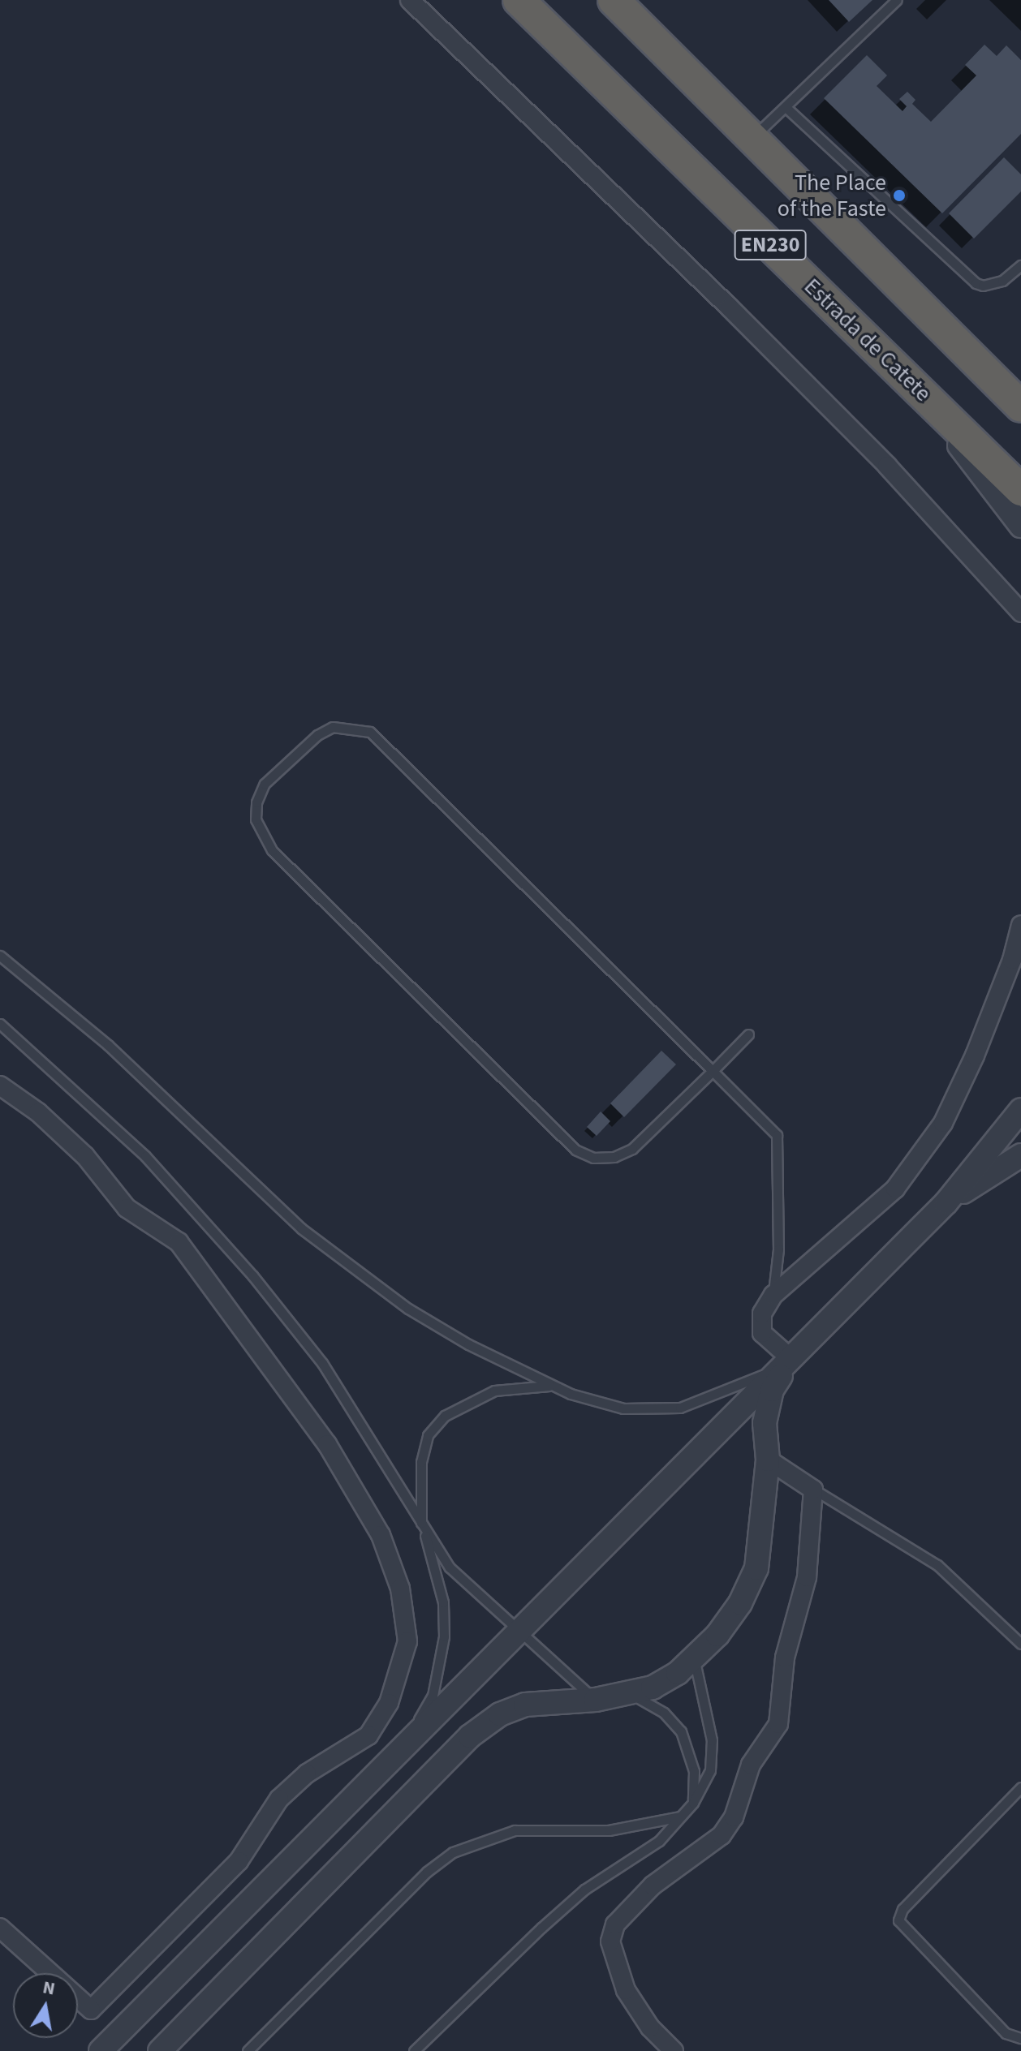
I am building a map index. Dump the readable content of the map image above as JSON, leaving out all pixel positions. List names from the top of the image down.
{
  "streets": {
    "highway": ["EN230", "Estrada de Catete"]
  },
  "places": ["The Place of the Faste"],
  "north": "top"
}
